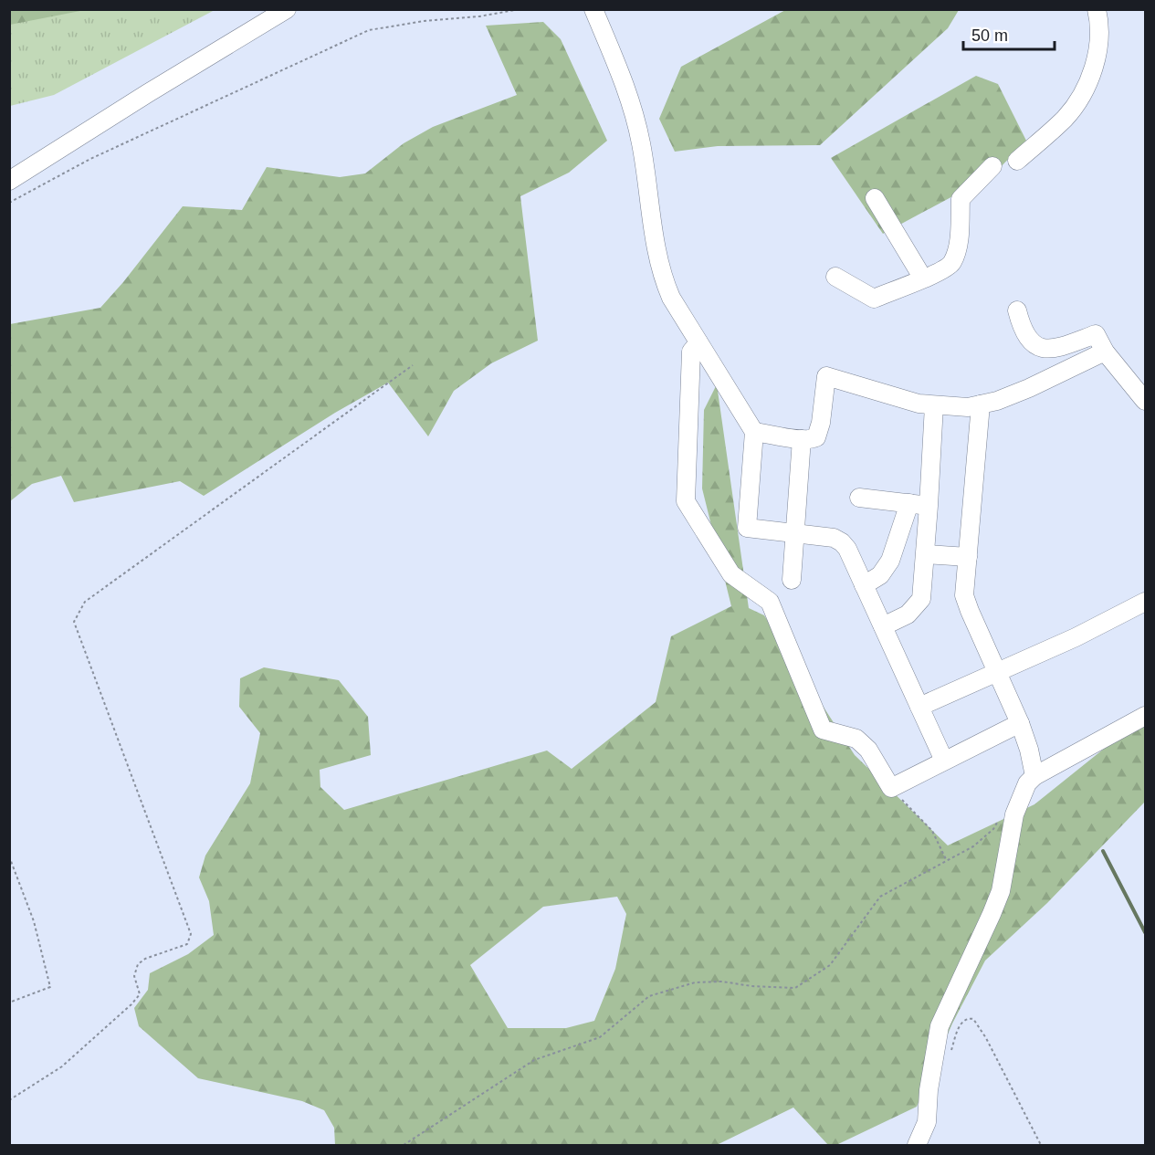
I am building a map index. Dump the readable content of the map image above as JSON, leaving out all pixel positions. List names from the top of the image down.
{
  "scale_bar": "50 m"
}
